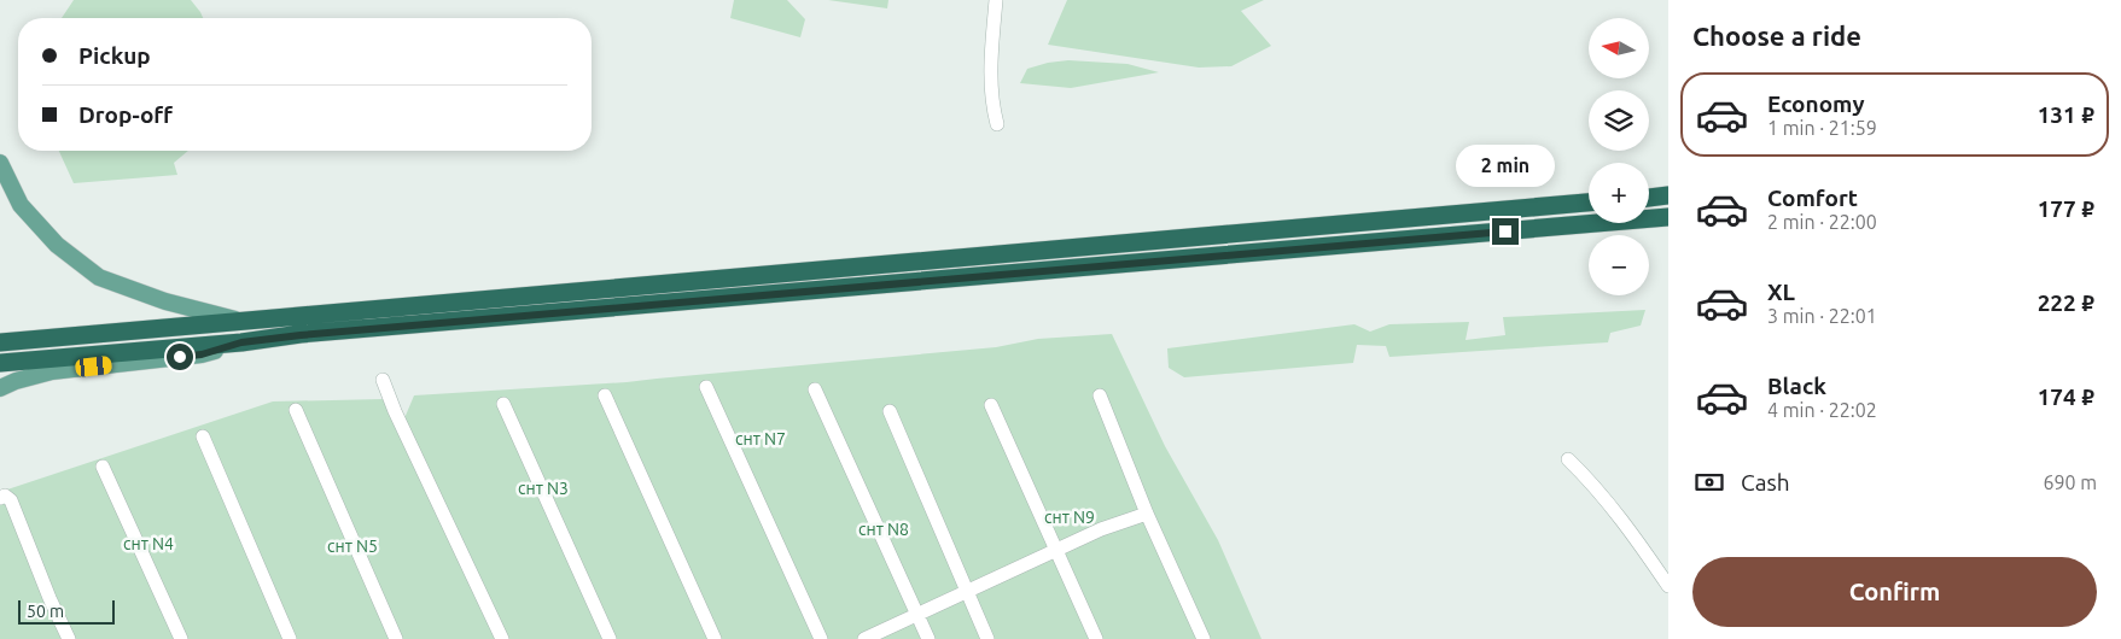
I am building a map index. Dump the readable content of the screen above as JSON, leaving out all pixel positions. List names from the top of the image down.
{
  "parks": [
    "снт N7",
    "снт N3",
    "снт N9",
    "снт N8",
    "снт N4",
    "снт N5"
  ],
  "scale_bar": "50 m",
  "north": "left",
  "page": {
    "heading": "Choose a ride",
    "map_buttons": ["+", "−"],
    "banner": ["Pickup", "Drop-off"],
    "list": [
      {
        "name": "Economy",
        "note": "1 min · 21:59",
        "value": "131 ₽"
      },
      {
        "name": "Comfort",
        "note": "2 min · 22:00",
        "value": "177 ₽"
      },
      {
        "name": "XL",
        "note": "3 min · 22:01",
        "value": "222 ₽"
      },
      {
        "name": "Black",
        "note": "4 min · 22:02",
        "value": "174 ₽"
      }
    ],
    "bubble": "2 min",
    "pay": ["Cash", "690 m"],
    "buttons": "Confirm",
    "scale": "50 m"
  }
}
